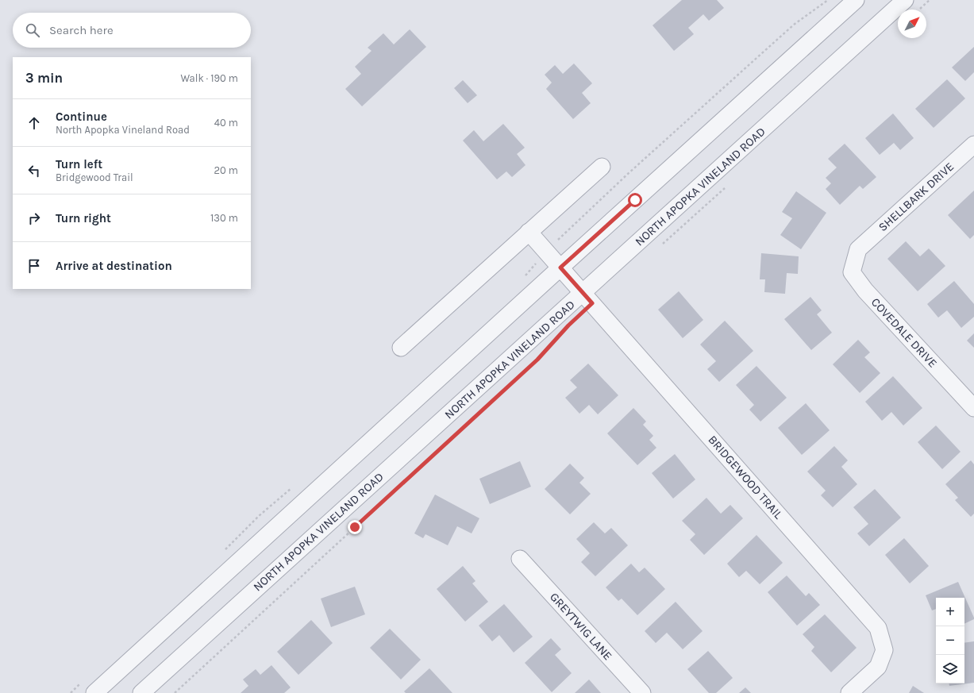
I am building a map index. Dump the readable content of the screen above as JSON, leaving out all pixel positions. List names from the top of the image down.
{
  "streets": {
    "street": [
      "NORTH APOPKA VINELAND ROAD",
      "SHELLBARK DRIVE",
      "COVEDALE DRIVE",
      "BRIDGEWOOD TRAIL",
      "GREYTWIG LANE"
    ]
  },
  "crossings": [
    ["NORTH APOPKA VINELAND ROAD", "BRIDGEWOOD TRAIL"],
    ["SHELLBARK DRIVE", "COVEDALE DRIVE"]
  ],
  "north": "top right",
  "page": {
    "search": "Search here",
    "heading": ["3 min", "Walk · 190 m"],
    "list": [
      ["Continue", "North Apopka Vineland Road", "40 m"],
      ["Turn left", "Bridgewood Trail", "20 m"],
      ["Turn right", "130 m"],
      "Arrive at destination"
    ],
    "map_buttons": ["+", "−"]
  }
}
